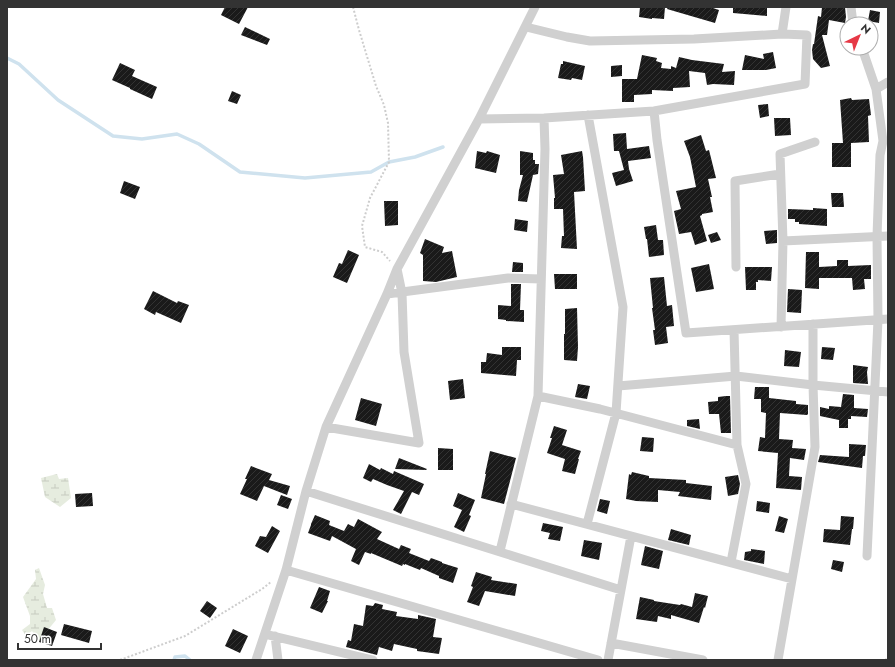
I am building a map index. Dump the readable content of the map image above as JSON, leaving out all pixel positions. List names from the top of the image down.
{
  "scale_bar": "50 m",
  "north": "top right"
}
